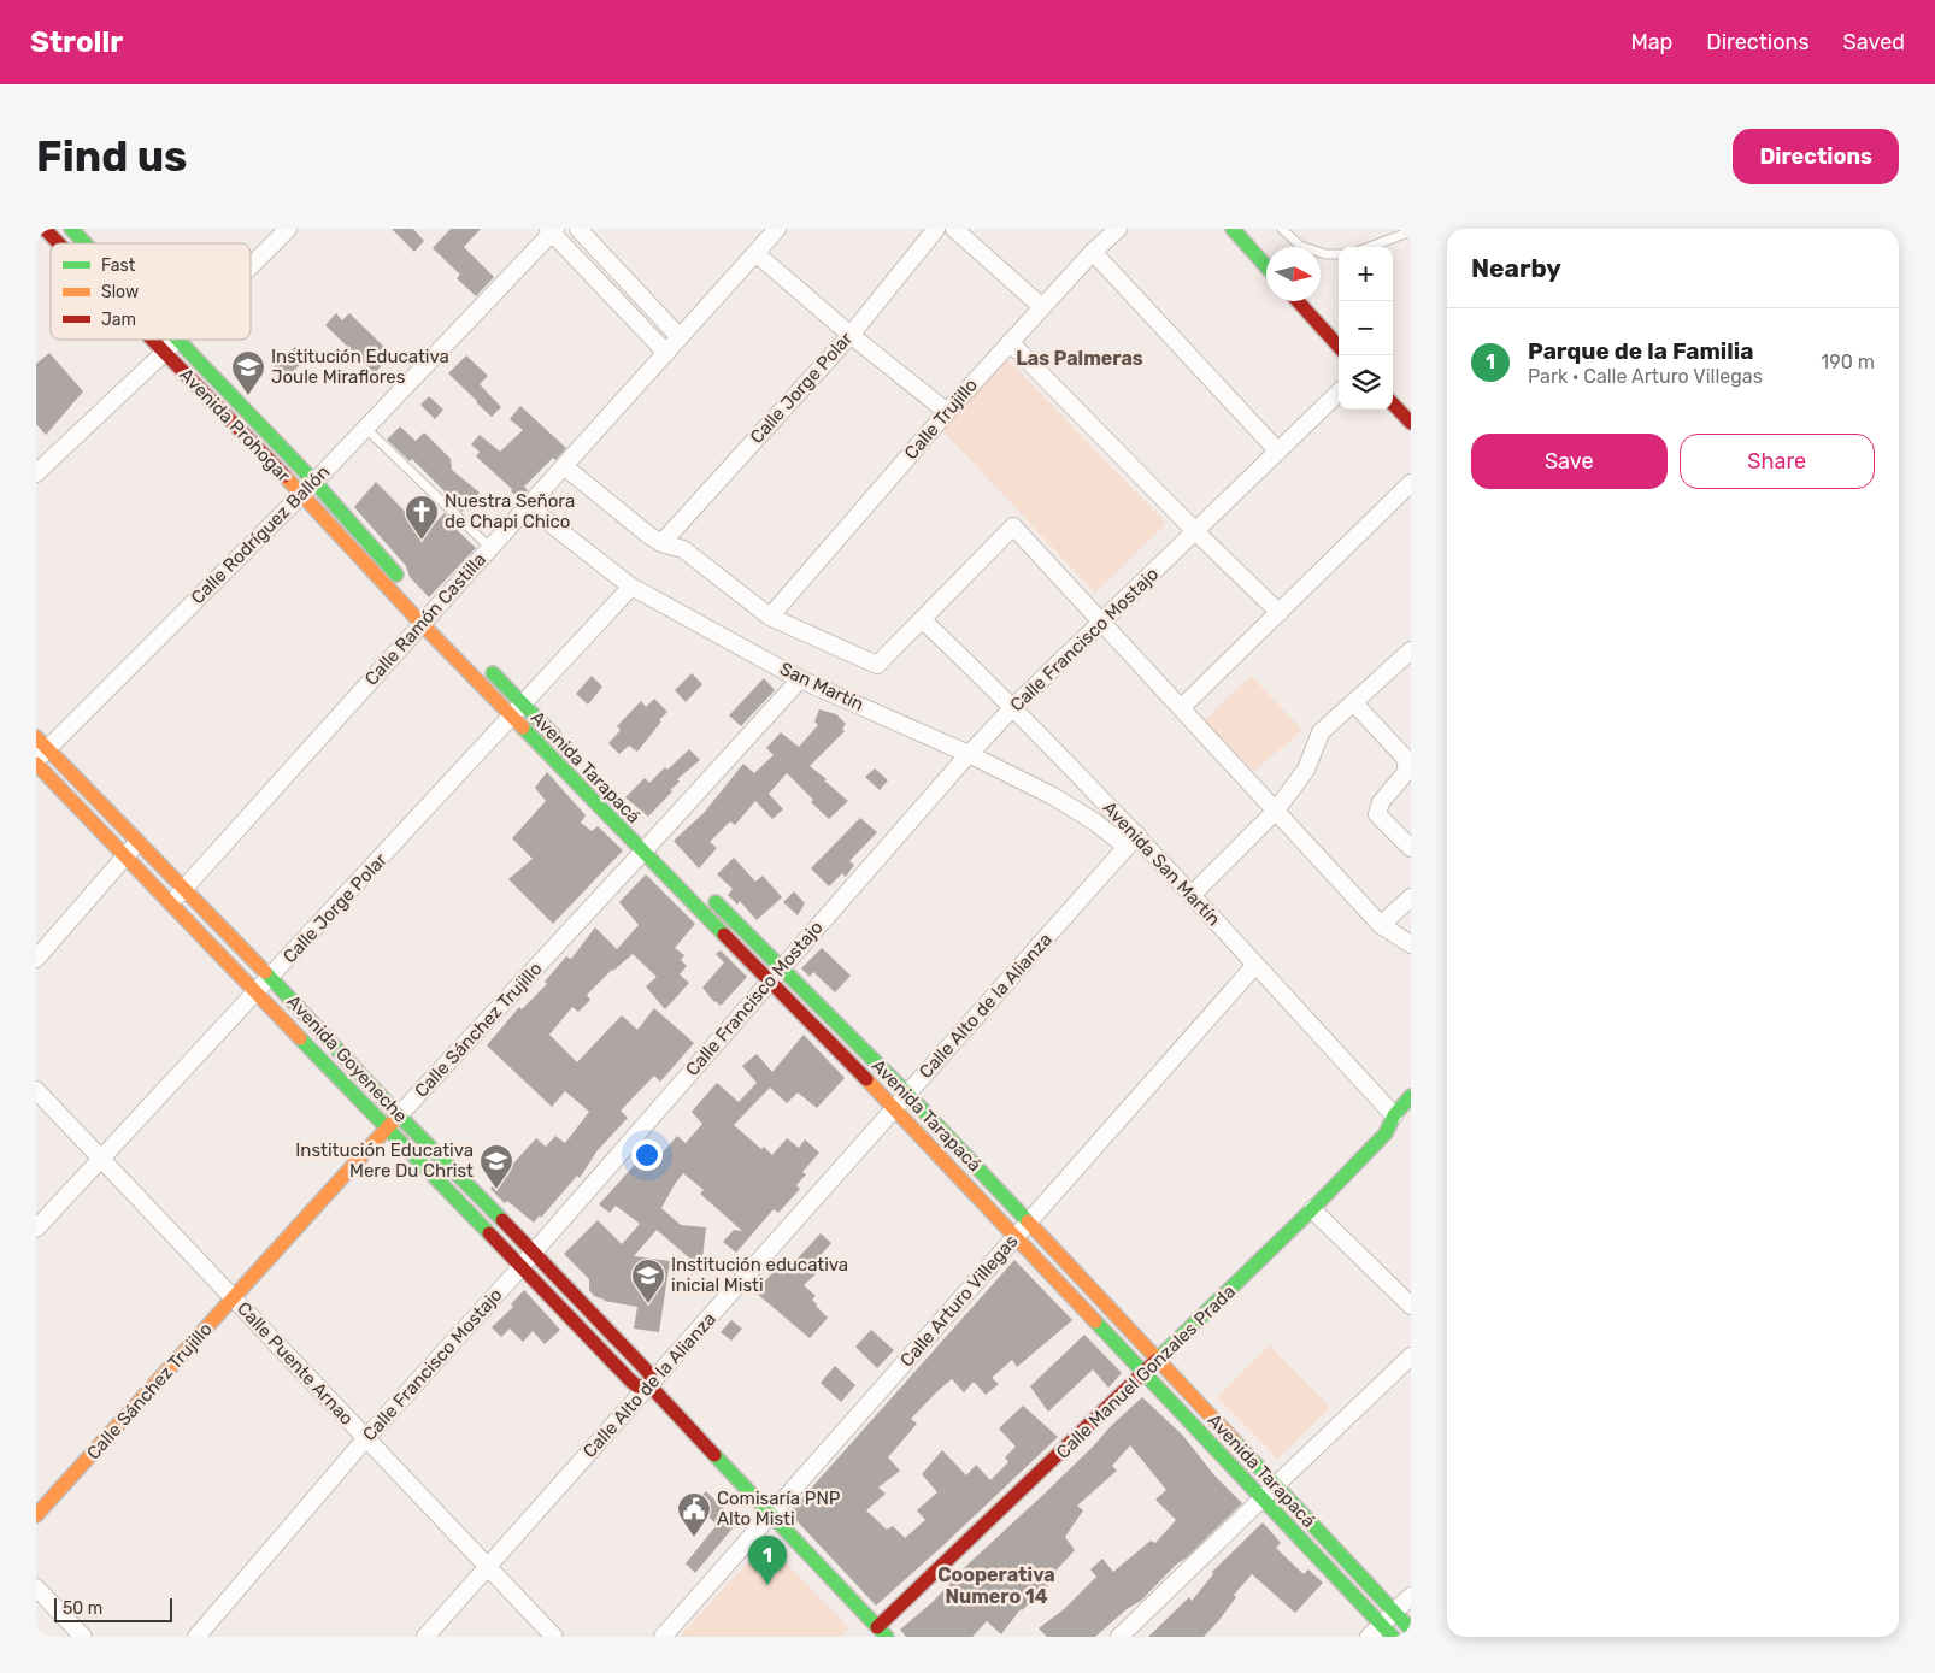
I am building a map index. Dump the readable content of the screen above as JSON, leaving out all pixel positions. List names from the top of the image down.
{
  "streets": {
    "street": [
      "Calle Jorge Polar",
      "Calle Trujillo",
      "Avenida Prohogar",
      "Calle Rodríguez Ballón",
      "Calle Ramón Castilla",
      "Calle Francisco Mostajo",
      "San Martín",
      "Avenida Tarapacá",
      "Avenida San Martín",
      "Calle Alto de la Alianza",
      "Calle Sánchez Trujillo",
      "Avenida Goyeneche",
      "Calle Arturo Villegas",
      "Calle Puente Arnao",
      "Calle Manuel Gonzales Prada"
    ]
  },
  "crossings": [
    ["Calle Jorge Polar", "San Martín"],
    ["Calle Jorge Polar", "Avenida Tarapacá"],
    ["Calle Jorge Polar", "Avenida Goyeneche"],
    ["Calle Jorge Polar", "Calle Puente Arnao"],
    ["Avenida Prohogar", "Calle Rodríguez Ballón"],
    ["Avenida Prohogar", "Calle Ramón Castilla"],
    ["Avenida Prohogar", "Avenida Tarapacá"],
    ["Calle Rodríguez Ballón", "Avenida Goyeneche"],
    ["Calle Ramón Castilla", "San Martín"],
    ["Calle Ramón Castilla", "Avenida Tarapacá"],
    ["Calle Ramón Castilla", "Avenida Goyeneche"],
    ["Calle Francisco Mostajo", "San Martín"],
    ["Calle Francisco Mostajo", "Avenida Tarapacá"],
    ["Calle Francisco Mostajo", "Avenida San Martín"],
    ["Calle Francisco Mostajo", "Avenida Goyeneche"],
    ["Calle Francisco Mostajo", "Calle Puente Arnao"],
    ["San Martín", "Avenida San Martín"],
    ["San Martín", "Calle Alto de la Alianza"],
    ["San Martín", "Calle Sánchez Trujillo"],
    ["Avenida Tarapacá", "Calle Alto de la Alianza"],
    ["Avenida Tarapacá", "Calle Sánchez Trujillo"],
    ["Avenida Tarapacá", "Calle Arturo Villegas"],
    ["Avenida Tarapacá", "Calle Manuel Gonzales Prada"],
    ["Avenida San Martín", "Calle Alto de la Alianza"],
    ["Avenida San Martín", "Calle Arturo Villegas"],
    ["Avenida San Martín", "Calle Manuel Gonzales Prada"],
    ["Calle Alto de la Alianza", "Avenida Goyeneche"],
    ["Calle Alto de la Alianza", "Calle Puente Arnao"],
    ["Calle Sánchez Trujillo", "Avenida Goyeneche"],
    ["Calle Sánchez Trujillo", "Calle Puente Arnao"],
    ["Avenida Goyeneche", "Calle Arturo Villegas"],
    ["Avenida Goyeneche", "Calle Manuel Gonzales Prada"]
  ],
  "districts": ["Las Palmeras", "Cooperativa Numero 14"],
  "places": {
    "school or university": ["Institución Educativa Joule Miraflores", "Institución Educativa Mere Du Christ", "Institución educativa inicial Misti"],
    "church": ["Nuestra Señora de Chapi Chico"],
    "public building": ["Comisaría PNP Alto Misti"]
  },
  "legend": ["Fast", "Slow", "Jam"],
  "scale_bar": "50 m",
  "north": "right",
  "page": {
    "header": "Strollr",
    "nav": ["Map", "Directions", "Saved"],
    "buttons": [
      "Directions",
      ["Save", "Share"]
    ],
    "title": "Find us",
    "heading": "Nearby",
    "map_buttons": ["+", "−"],
    "list": [
      {
        "mark": "1",
        "name": "Parque de la Familia",
        "note": "Park · Calle Arturo Villegas",
        "value": "190 m"
      }
    ],
    "pins": "1",
    "scale": "50 m"
  }
}
